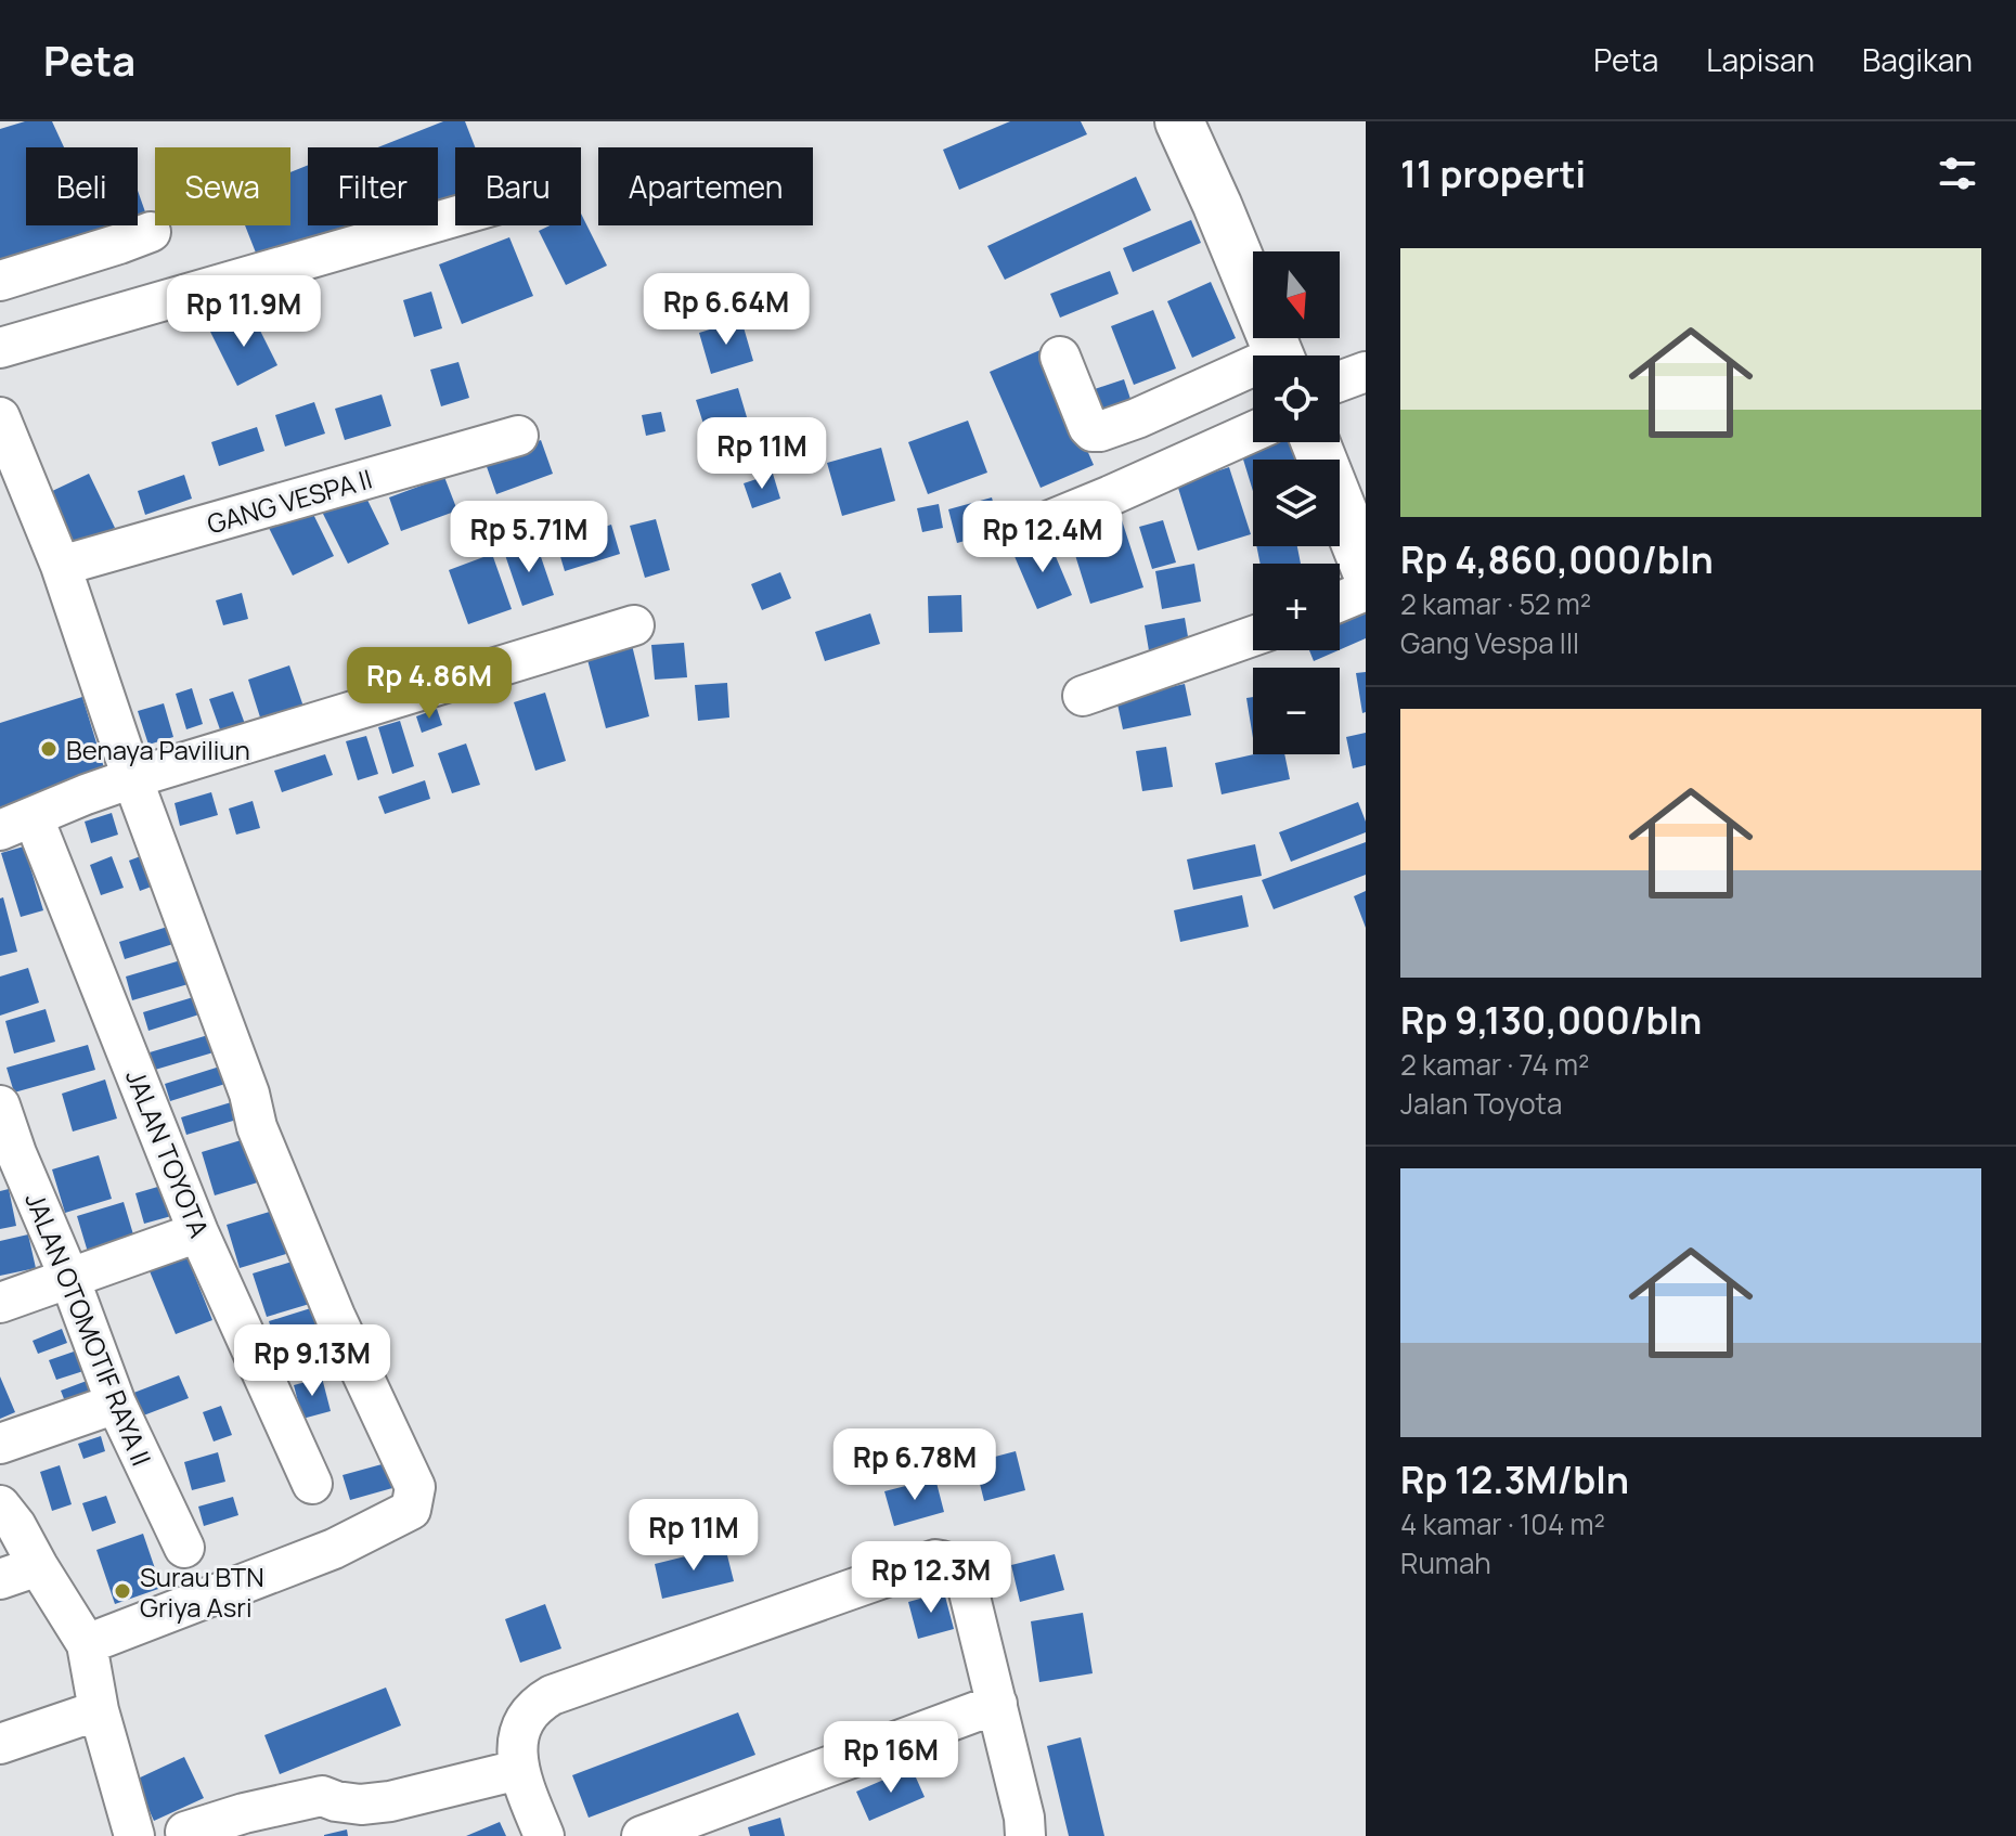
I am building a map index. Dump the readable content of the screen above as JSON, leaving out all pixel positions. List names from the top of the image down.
{
  "streets": {
    "street": ["GANG VESPA II", "JALAN TOYOTA", "JALAN OTOMOTIF RAYA II"]
  },
  "places": ["Benaya Paviliun", "Surau BTN Griya Asri"],
  "north": "bottom",
  "page": {
    "header": "Peta",
    "nav": ["Peta", "Lapisan", "Bagikan"],
    "heading": "11 properti",
    "chip": [
      "Beli",
      "Sewa",
      "Filter",
      "Baru",
      "Apartemen"
    ],
    "list": [
      {
        "name": "Rp 4,860,000/bln",
        "note": "2 kamar · 52 m² · Gang Vespa III"
      },
      {
        "name": "Rp 9,130,000/bln",
        "note": "2 kamar · 74 m² · Jalan Toyota"
      },
      {
        "name": "Rp 12.3M/bln",
        "note": "4 kamar · 104 m² · Rumah"
      }
    ],
    "map_buttons": ["+", "−"],
    "price": [
      "Rp 6.64M",
      "Rp 11.9M",
      "Rp 11M",
      "Rp 5.71M",
      "Rp 12.4M",
      "Rp 4.86M",
      "Rp 9.13M",
      "Rp 6.78M",
      "Rp 11M",
      "Rp 12.3M",
      "Rp 16M"
    ]
  }
}
